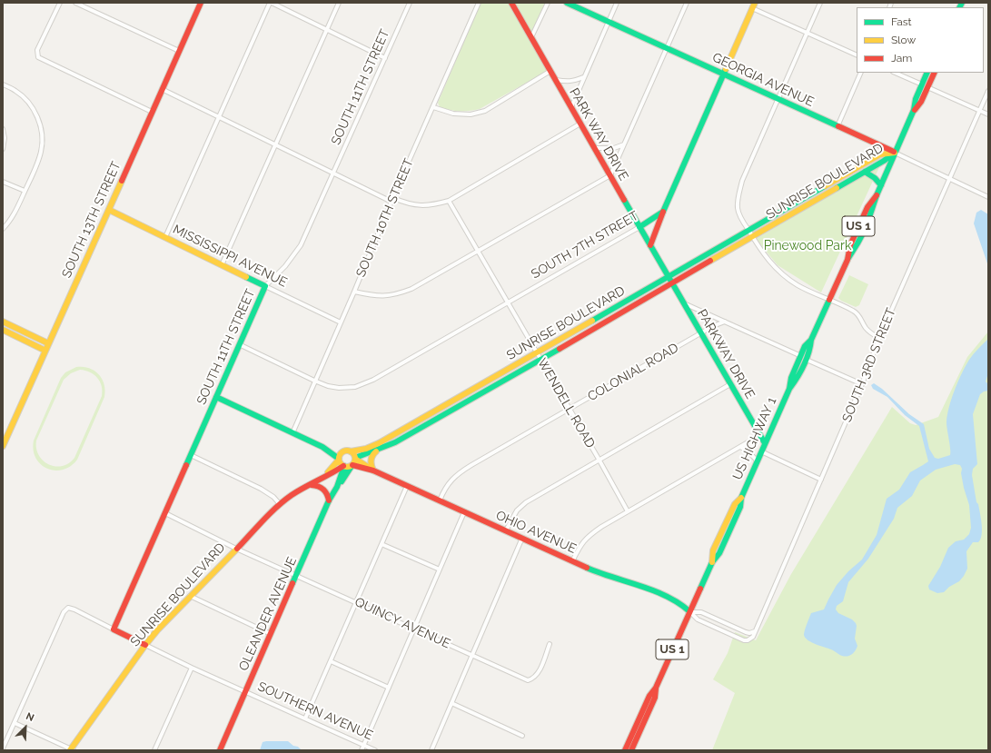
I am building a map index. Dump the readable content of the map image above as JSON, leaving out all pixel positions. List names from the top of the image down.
{
  "streets": {
    "street": [
      "GEORGIA AVENUE",
      "SOUTH 11TH STREET",
      "PARK WAY DRIVE",
      "SUNRISE BOULEVARD",
      "SOUTH 10TH STREET",
      "SOUTH 13TH STREET",
      "US 1",
      "SOUTH 7TH STREET",
      "MISSISSIPPI AVENUE",
      "PARKWAY DRIVE",
      "SOUTH 3RD STREET",
      "COLONIAL ROAD",
      "WENDELL ROAD",
      "US HIGHWAY 1",
      "OHIO AVENUE",
      "OLEANDER AVENUE",
      "QUINCY AVENUE",
      "SOUTHERN AVENUE"
    ]
  },
  "crossings": [
    ["GEORGIA AVENUE", "SUNRISE BOULEVARD"],
    ["GEORGIA AVENUE", "SOUTH 3RD STREET"],
    ["GEORGIA AVENUE", "US HIGHWAY 1"],
    ["SOUTH 11TH STREET", "SOUTH 7TH STREET"],
    ["SOUTH 11TH STREET", "MISSISSIPPI AVENUE"],
    ["SOUTH 11TH STREET", "QUINCY AVENUE"],
    ["SOUTH 11TH STREET", "SOUTHERN AVENUE"],
    ["PARK WAY DRIVE", "SUNRISE BOULEVARD"],
    ["PARK WAY DRIVE", "SOUTH 7TH STREET"],
    ["PARK WAY DRIVE", "PARKWAY DRIVE"],
    ["SUNRISE BOULEVARD", "PARKWAY DRIVE"],
    ["SUNRISE BOULEVARD", "WENDELL ROAD"],
    ["SUNRISE BOULEVARD", "US HIGHWAY 1"],
    ["SUNRISE BOULEVARD", "OHIO AVENUE"],
    ["SUNRISE BOULEVARD", "OLEANDER AVENUE"],
    ["SUNRISE BOULEVARD", "QUINCY AVENUE"],
    ["SUNRISE BOULEVARD", "SOUTHERN AVENUE"],
    ["SOUTH 10TH STREET", "SOUTH 7TH STREET"],
    ["SOUTH 10TH STREET", "MISSISSIPPI AVENUE"],
    ["SOUTH 13TH STREET", "MISSISSIPPI AVENUE"],
    ["SOUTH 7TH STREET", "WENDELL ROAD"],
    ["PARKWAY DRIVE", "COLONIAL ROAD"],
    ["PARKWAY DRIVE", "US HIGHWAY 1"],
    ["SOUTH 3RD STREET", "OHIO AVENUE"],
    ["COLONIAL ROAD", "WENDELL ROAD"],
    ["COLONIAL ROAD", "OHIO AVENUE"],
    ["US HIGHWAY 1", "OHIO AVENUE"],
    ["OHIO AVENUE", "OLEANDER AVENUE"],
    ["OLEANDER AVENUE", "QUINCY AVENUE"],
    ["OLEANDER AVENUE", "SOUTHERN AVENUE"]
  ],
  "parks": ["Pinewood Park"],
  "legend": ["Fast", "Slow", "Jam"],
  "north": "top right"
}
